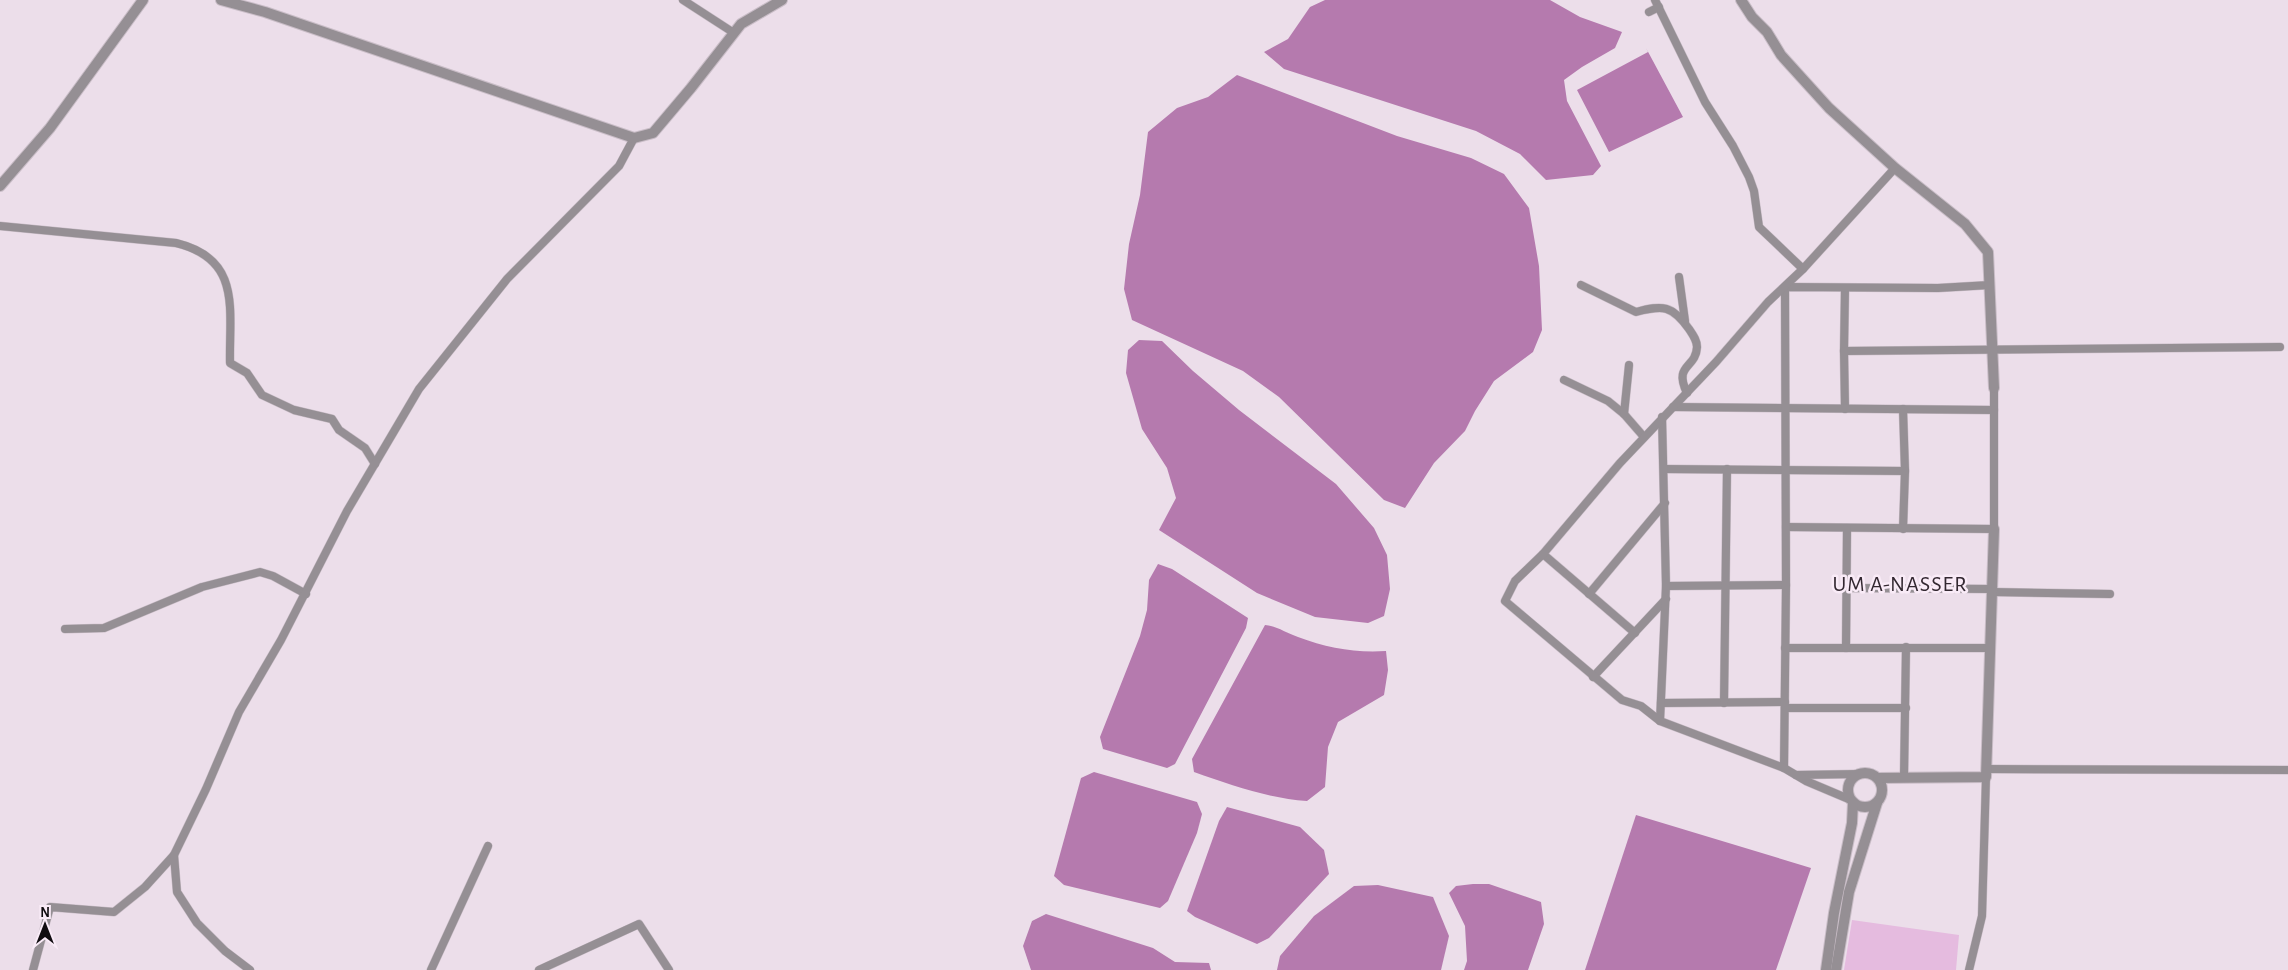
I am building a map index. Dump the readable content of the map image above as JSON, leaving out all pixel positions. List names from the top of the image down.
{
  "districts": ["UM A-NASSER"],
  "north": "top"
}
